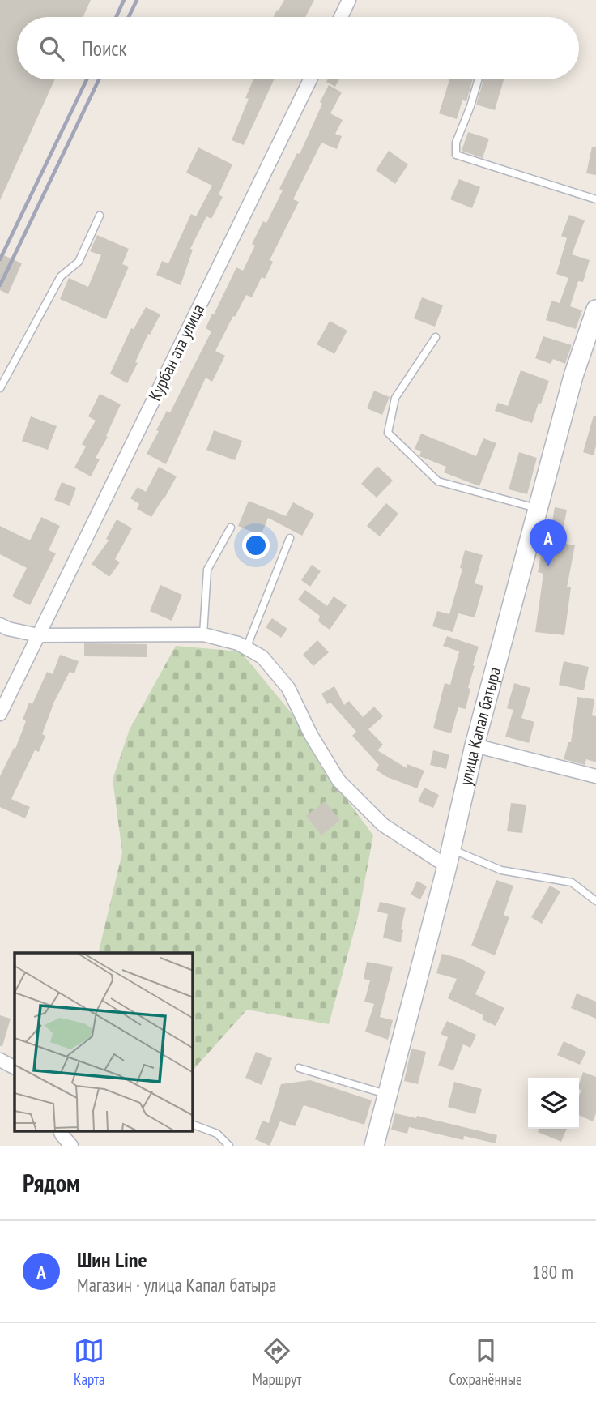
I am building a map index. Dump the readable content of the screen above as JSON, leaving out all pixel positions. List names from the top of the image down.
{
  "streets": {
    "main road": ["улица Капал батыра"],
    "street": ["Курбан ата улица"]
  },
  "page": {
    "search": "Поиск",
    "pins": "A",
    "heading": "Рядом",
    "list": [
      {
        "mark": "A",
        "name": "Шин Line",
        "note": "Магазин · улица Капал батыра",
        "value": "180 m"
      }
    ],
    "nav": ["Карта", "Маршрут", "Сохранённые"]
  }
}
